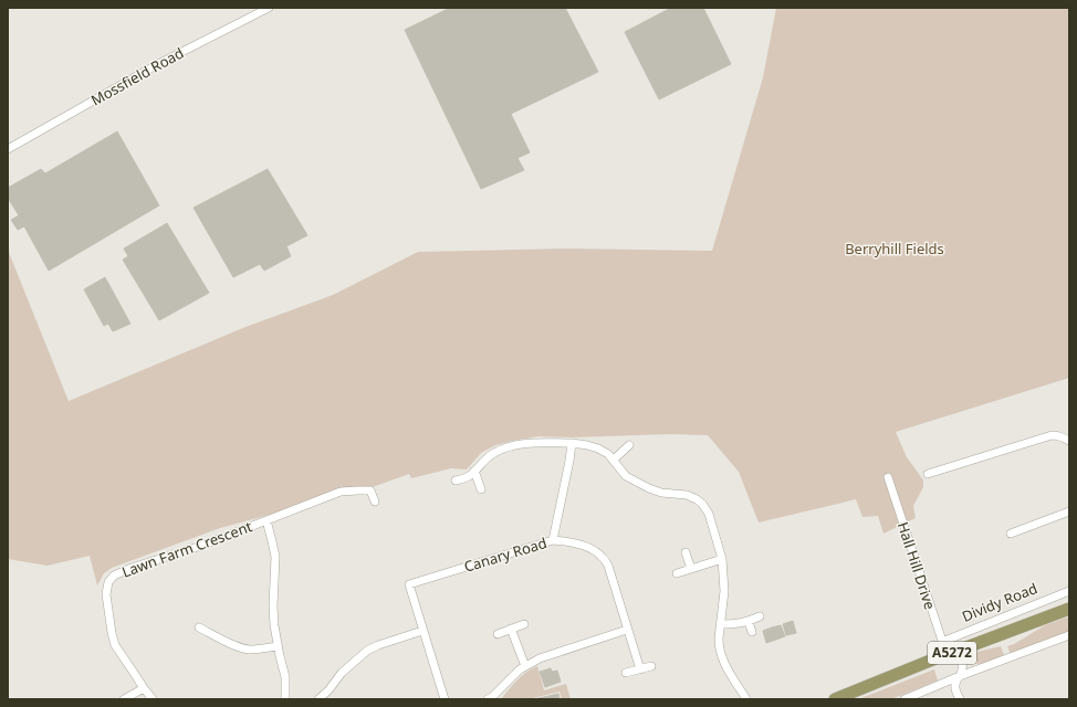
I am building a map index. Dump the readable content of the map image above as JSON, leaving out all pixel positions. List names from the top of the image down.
{
  "streets": {
    "main road": ["Dividy Road", "A5272"],
    "street": [
      "Mossfield Road",
      "Lawn Farm Crescent",
      "Canary Road",
      "Hall Hill Drive"
    ]
  },
  "crossings": [
    ["Hall Hill Drive", "Dividy Road"]
  ],
  "parks": ["Berryhill Fields"]
}
